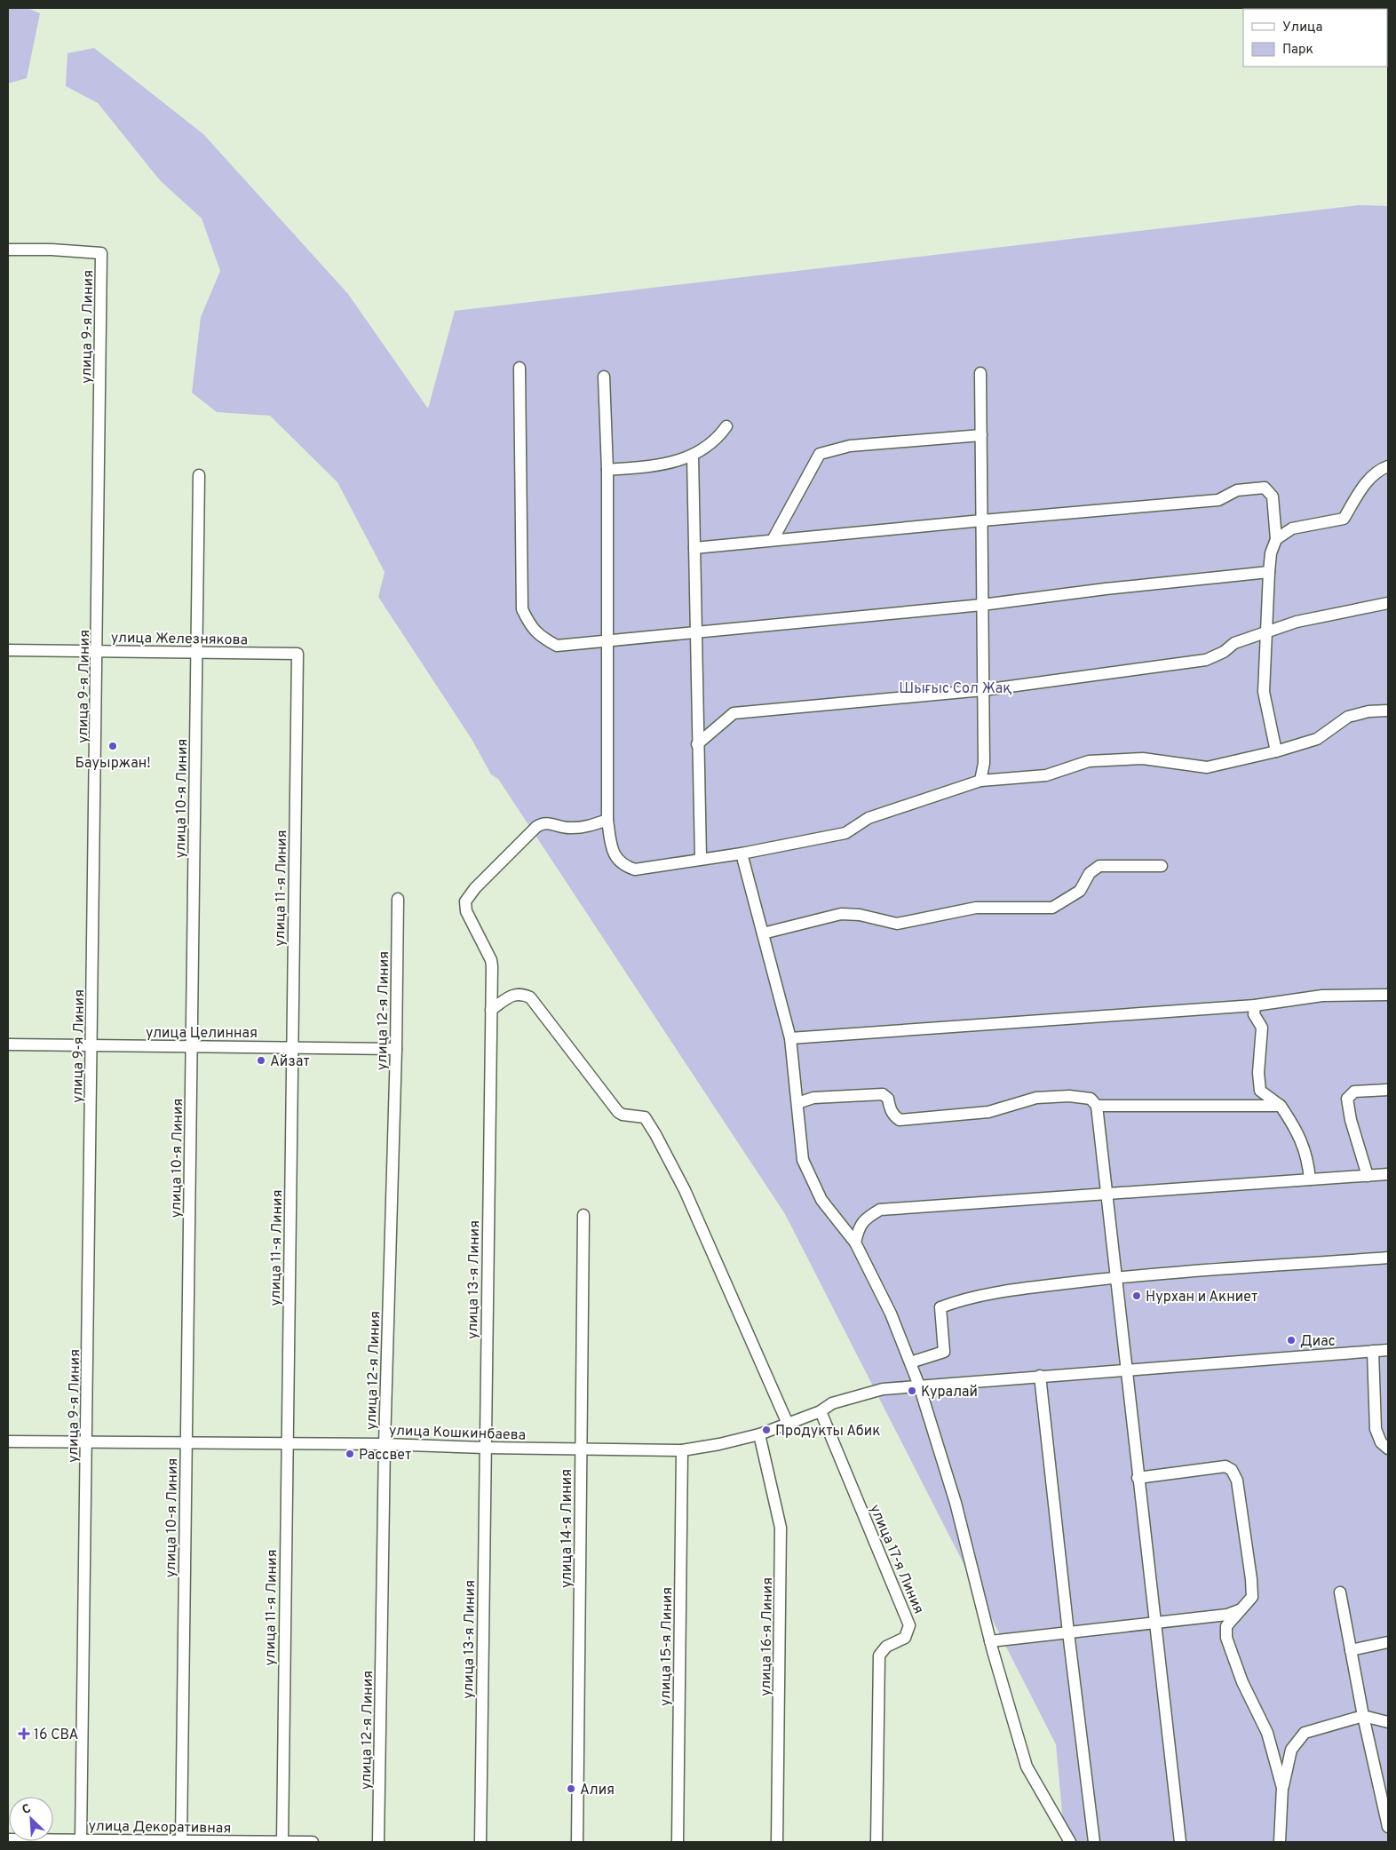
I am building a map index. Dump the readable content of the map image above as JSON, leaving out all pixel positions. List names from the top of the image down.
{
  "streets": {
    "street": [
      "улица 9-я Линия",
      "улица Железнякова",
      "улица 10-я Линия",
      "улица 11-я Линия",
      "улица 12-я Линия",
      "улица Целинная",
      "улица 13-я Линия",
      "улица Кошкинбаева",
      "улица 14-я Линия",
      "улица 17-я Линия",
      "улица 16-я Линия",
      "улица 15-я Линия",
      "улица Декоративная"
    ]
  },
  "crossings": [
    ["улица 9-я Линия", "улица Железнякова"],
    ["улица 9-я Линия", "улица Целинная"],
    ["улица 9-я Линия", "улица Кошкинбаева"],
    ["улица 9-я Линия", "улица Декоративная"],
    ["улица Железнякова", "улица 10-я Линия"],
    ["улица Железнякова", "улица 11-я Линия"],
    ["улица 10-я Линия", "улица Целинная"],
    ["улица 10-я Линия", "улица Кошкинбаева"],
    ["улица 10-я Линия", "улица Декоративная"],
    ["улица 11-я Линия", "улица Целинная"],
    ["улица 11-я Линия", "улица Кошкинбаева"],
    ["улица 11-я Линия", "улица Декоративная"],
    ["улица 12-я Линия", "улица Целинная"],
    ["улица 12-я Линия", "улица Кошкинбаева"],
    ["улица 13-я Линия", "улица Кошкинбаева"],
    ["улица Кошкинбаева", "улица 14-я Линия"],
    ["улица Кошкинбаева", "улица 17-я Линия"],
    ["улица Кошкинбаева", "улица 16-я Линия"],
    ["улица Кошкинбаева", "улица 15-я Линия"]
  ],
  "parks": ["Шығыс Сол Жақ"],
  "places": {
    "other": [
      "Бауыржан!",
      "Айзат",
      "Нурхан и Акниет",
      "Диас",
      "Куралай",
      "Продукты Абик",
      "Рассвет",
      "Алия"
    ],
    "health": ["16 СВА"]
  },
  "legend": ["Улица", "Парк"],
  "north": "top left"
}
